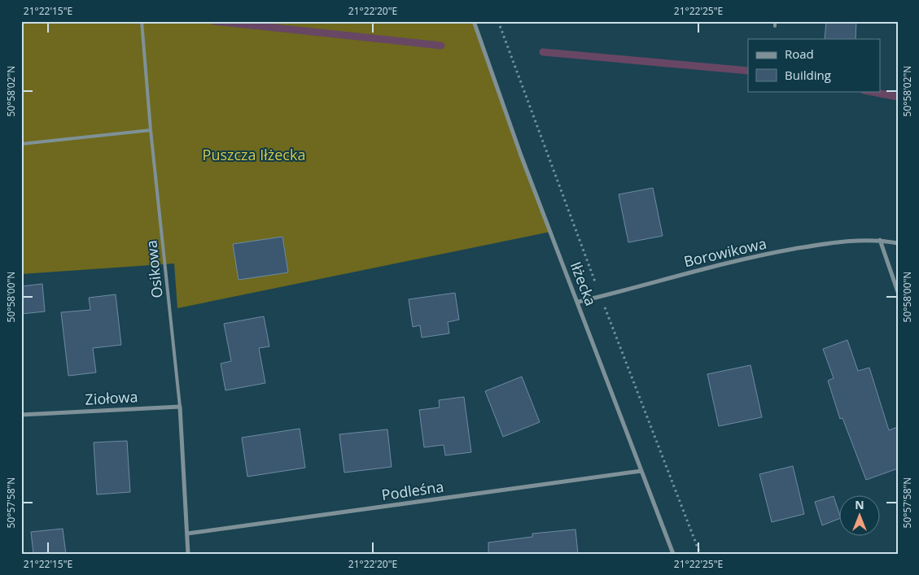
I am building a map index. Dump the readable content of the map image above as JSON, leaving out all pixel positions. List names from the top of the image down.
{
  "streets": {
    "street": [
      "Borowikowa",
      "Iłżecka",
      "Ziołowa",
      "Podleśna"
    ],
    "lane": ["Osikowa"]
  },
  "crossings": [
    ["Borowikowa", "Iłżecka"],
    ["Osikowa", "Ziołowa"],
    ["Iłżecka", "Podleśna"]
  ],
  "parks": ["Puszcza Iłżecka"],
  "legend": ["Road", "Building"],
  "north": "top",
  "coordinates": [
    "21°22'15\"E",
    "21°22'20\"E",
    "21°22'25\"E",
    "50°58'02\"N",
    "50°58'00\"N",
    "50°57'58\"N"
  ]
}
